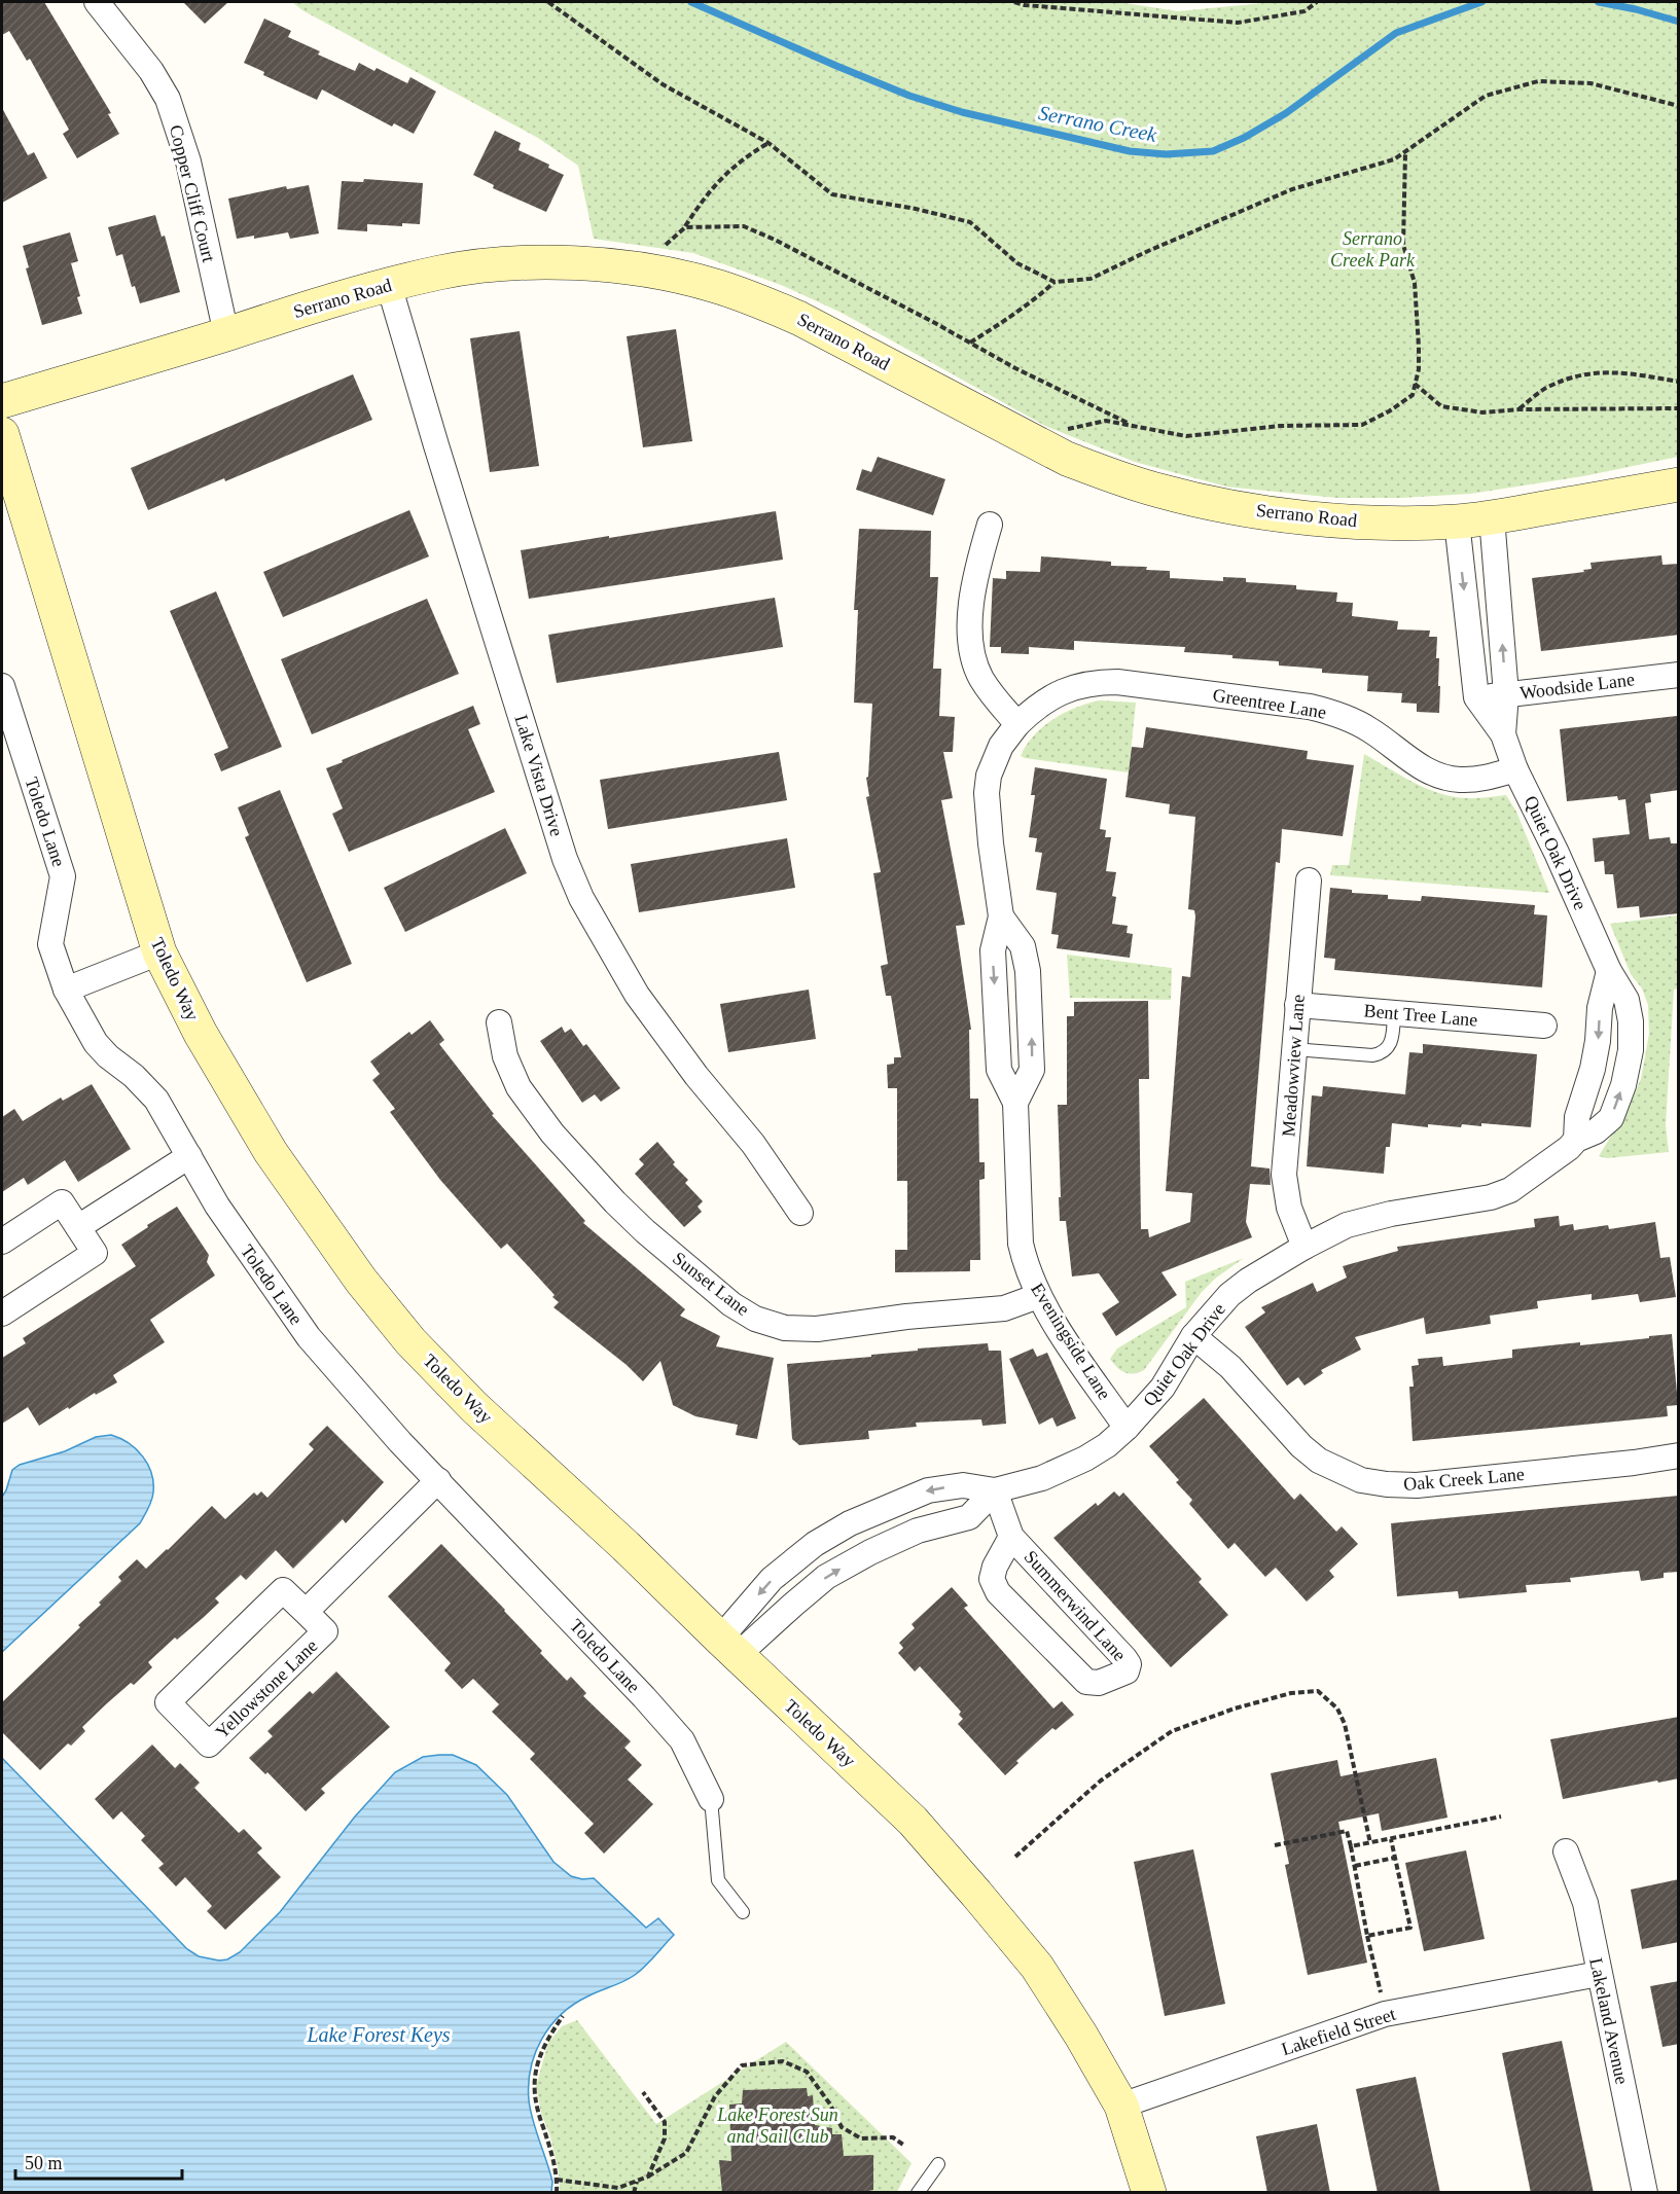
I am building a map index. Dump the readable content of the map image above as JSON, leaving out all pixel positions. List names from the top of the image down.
{
  "streets": {
    "main road": ["Serrano Road", "Toledo Way"],
    "street": [
      "Copper Cliff Court",
      "Woodside Lane",
      "Greentree Lane",
      "Lake Vista Drive",
      "Toledo Lane",
      "Quiet Oak Drive",
      "Bent Tree Lane",
      "Meadowview Lane",
      "Sunset Lane",
      "Eveningside Lane",
      "Oak Creek Lane",
      "Summerwind Lane",
      "Yellowstone Lane",
      "Lakeland Avenue",
      "Lakefield Street"
    ]
  },
  "crossings": [
    ["Copper Cliff Court", "Serrano Road"],
    ["Serrano Road", "Lake Vista Drive"],
    ["Serrano Road", "Quiet Oak Drive"],
    ["Woodside Lane", "Quiet Oak Drive"],
    ["Greentree Lane", "Quiet Oak Drive"],
    ["Greentree Lane", "Eveningside Lane"],
    ["Toledo Lane", "Yellowstone Lane"],
    ["Quiet Oak Drive", "Toledo Way"],
    ["Quiet Oak Drive", "Meadowview Lane"],
    ["Quiet Oak Drive", "Eveningside Lane"],
    ["Quiet Oak Drive", "Oak Creek Lane"],
    ["Quiet Oak Drive", "Summerwind Lane"],
    ["Toledo Way", "Lakefield Street"],
    ["Bent Tree Lane", "Meadowview Lane"],
    ["Sunset Lane", "Eveningside Lane"],
    ["Lakeland Avenue", "Lakefield Street"]
  ],
  "water": ["Serrano Creek", "Lake Forest Keys"],
  "parks": ["Serrano Creek Park", "Lake Forest Sun and Sail Club"],
  "scale_bar": "50 m"
}
